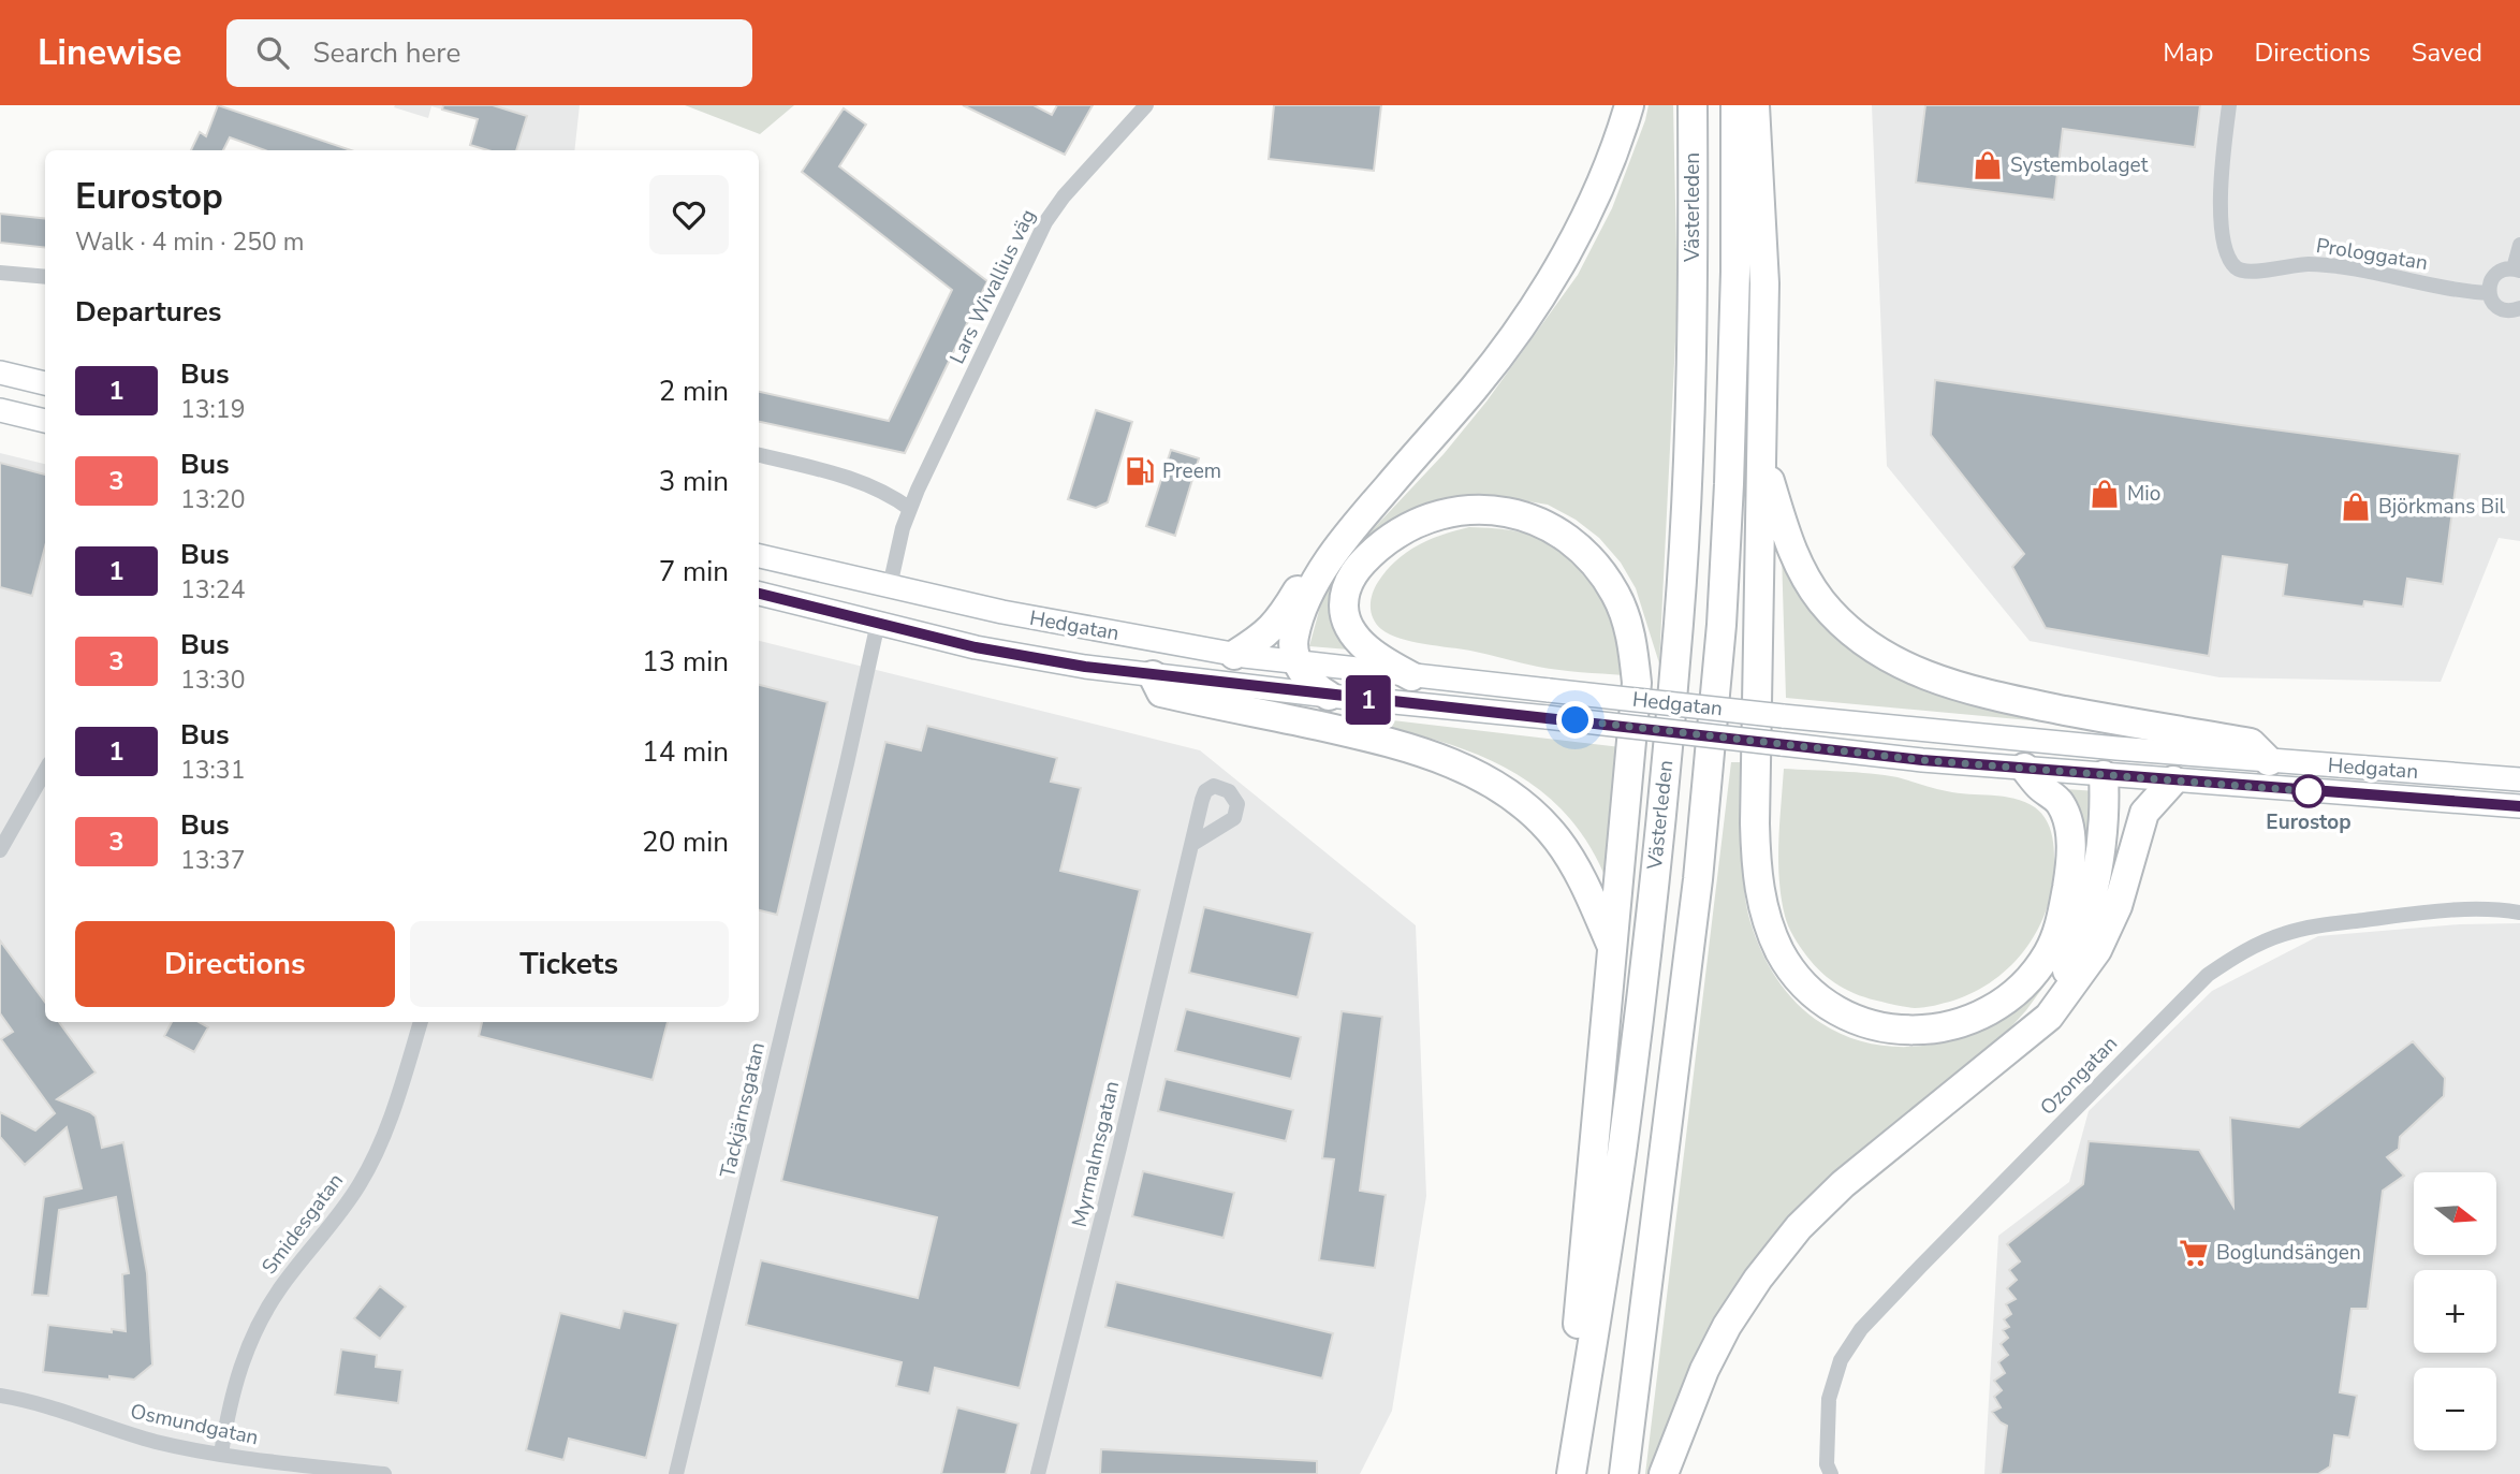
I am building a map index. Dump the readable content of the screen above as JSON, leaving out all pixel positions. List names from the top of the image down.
{
  "streets": {
    "highway": ["Västerleden"],
    "main road": ["Hedgatan"],
    "street": [
      "Prologgatan",
      "Lars Wivallius väg",
      "Ozongatan",
      "Tackjärnsgatan",
      "Myrmalmsgatan",
      "Smidesgatan",
      "Osmundgatan"
    ]
  },
  "crossings": [
    ["Lars Wivallius väg", "Hedgatan"],
    ["Hedgatan", "Tackjärnsgatan"],
    ["Smidesgatan", "Osmundgatan"]
  ],
  "places": {
    "shop": ["Systembolaget", "Mio", "Björkmans Bil"],
    "fuel station": ["Preem"],
    "other": ["Eurostop"],
    "supermarket": ["Boglundsängen"]
  },
  "lines": ["bus line 1"],
  "north": "right",
  "page": {
    "header": "Linewise",
    "search": "Search here",
    "nav": ["Map", "Directions", "Saved"],
    "on_map": "1",
    "heading": [
      ["Eurostop", "Walk · 4 min · 250 m"],
      "Departures"
    ],
    "list": [
      {
        "mark": "1",
        "name": "Bus",
        "note": "13:19",
        "value": "2 min"
      },
      {
        "mark": "3",
        "name": "Bus",
        "note": "13:20",
        "value": "3 min"
      },
      {
        "mark": "1",
        "name": "Bus",
        "note": "13:24",
        "value": "7 min"
      },
      {
        "mark": "3",
        "name": "Bus",
        "note": "13:30",
        "value": "13 min"
      },
      {
        "mark": "1",
        "name": "Bus",
        "note": "13:31",
        "value": "14 min"
      },
      {
        "mark": "3",
        "name": "Bus",
        "note": "13:37",
        "value": "20 min"
      }
    ],
    "buttons": ["Directions", "Tickets"],
    "map_buttons": ["+", "−"]
  }
}
